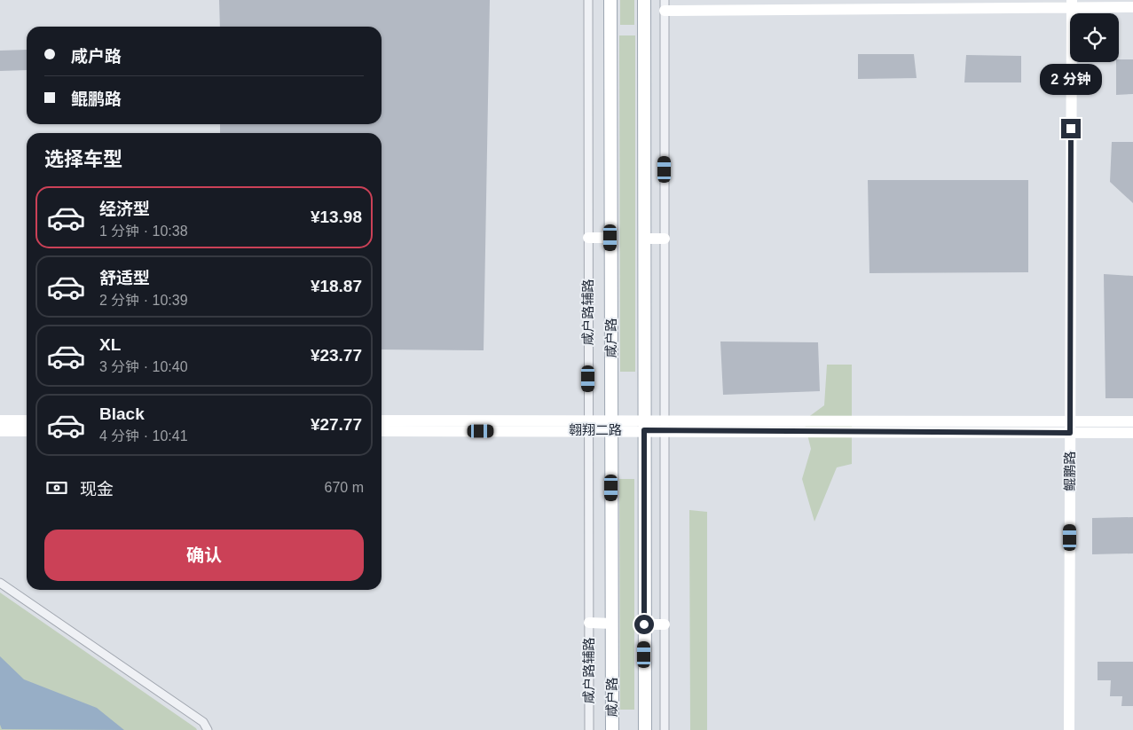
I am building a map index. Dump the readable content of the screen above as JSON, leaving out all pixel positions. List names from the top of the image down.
{
  "streets": {
    "main road": ["咸户路"],
    "street": ["咸户路辅路", "翱翔二路", "鲲鹏路"]
  },
  "crossings": [
    ["咸户路辅路", "翱翔二路"],
    ["咸户路", "翱翔二路"],
    ["翱翔二路", "鲲鹏路"]
  ],
  "page": {
    "banner": ["咸户路", "鲲鹏路"],
    "bubble": "2 分钟",
    "heading": "选择车型",
    "list": [
      {
        "name": "经济型",
        "note": "1 分钟 · 10:38",
        "value": "¥13.98"
      },
      {
        "name": "舒适型",
        "note": "2 分钟 · 10:39",
        "value": "¥18.87"
      },
      {
        "name": "XL",
        "note": "3 分钟 · 10:40",
        "value": "¥23.77"
      },
      {
        "name": "Black",
        "note": "4 分钟 · 10:41",
        "value": "¥27.77"
      }
    ],
    "pay": ["现金", "670 m"],
    "buttons": "确认"
  }
}
